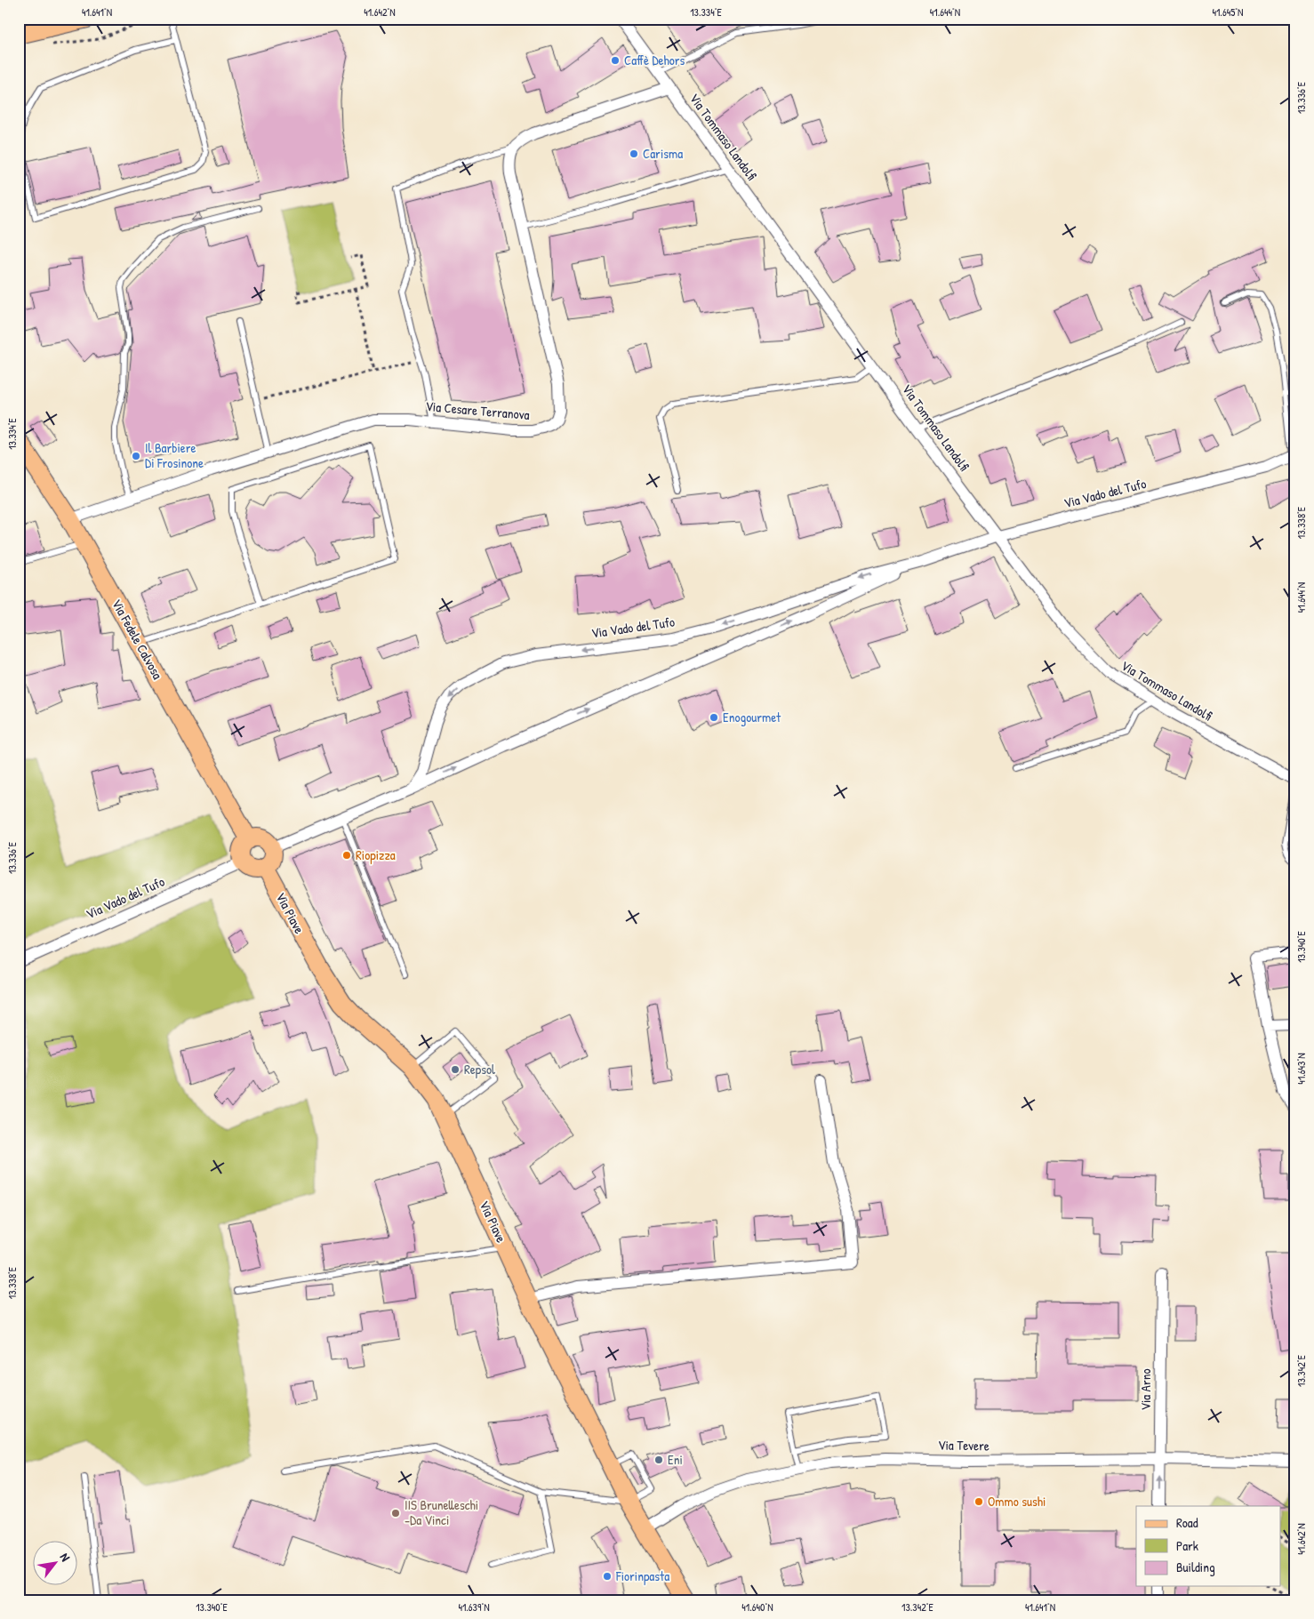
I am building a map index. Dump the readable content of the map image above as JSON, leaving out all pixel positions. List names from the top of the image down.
{
  "streets": {
    "main road": ["Via Fedele Calvosa", "Via Piave"],
    "street": [
      "Via Tommaso Landolfi",
      "Via Cesare Terranova",
      "Via Vado del Tufo",
      "Via Arno",
      "Via Tevere"
    ]
  },
  "crossings": [
    ["Via Tommaso Landolfi", "Via Vado del Tufo"],
    ["Via Cesare Terranova", "Via Fedele Calvosa"],
    ["Via Vado del Tufo", "Via Fedele Calvosa"],
    ["Via Vado del Tufo", "Via Piave"],
    ["Via Fedele Calvosa", "Via Piave"],
    ["Via Piave", "Via Tevere"],
    ["Via Arno", "Via Tevere"]
  ],
  "places": [
    "Caffè Dehors",
    "Carisma",
    "Il Barbiere Di Frosinone",
    "Enogourmet",
    "Riopizza",
    "Repsol",
    "Eni",
    "Ommo sushi",
    "IIS Brunelleschi -Da Vinci",
    "Fiorinpasta"
  ],
  "legend": ["Road", "Park", "Building"],
  "north": "top right",
  "coordinates": [
    "41.641°N",
    "41.642°N",
    "13.334°E",
    "41.644°N",
    "41.645°N",
    "13.336°E",
    "13.338°E",
    "13.340°E",
    "41.643°N",
    "13.342°E",
    "41.639°N",
    "41.640°N"
  ]
}
